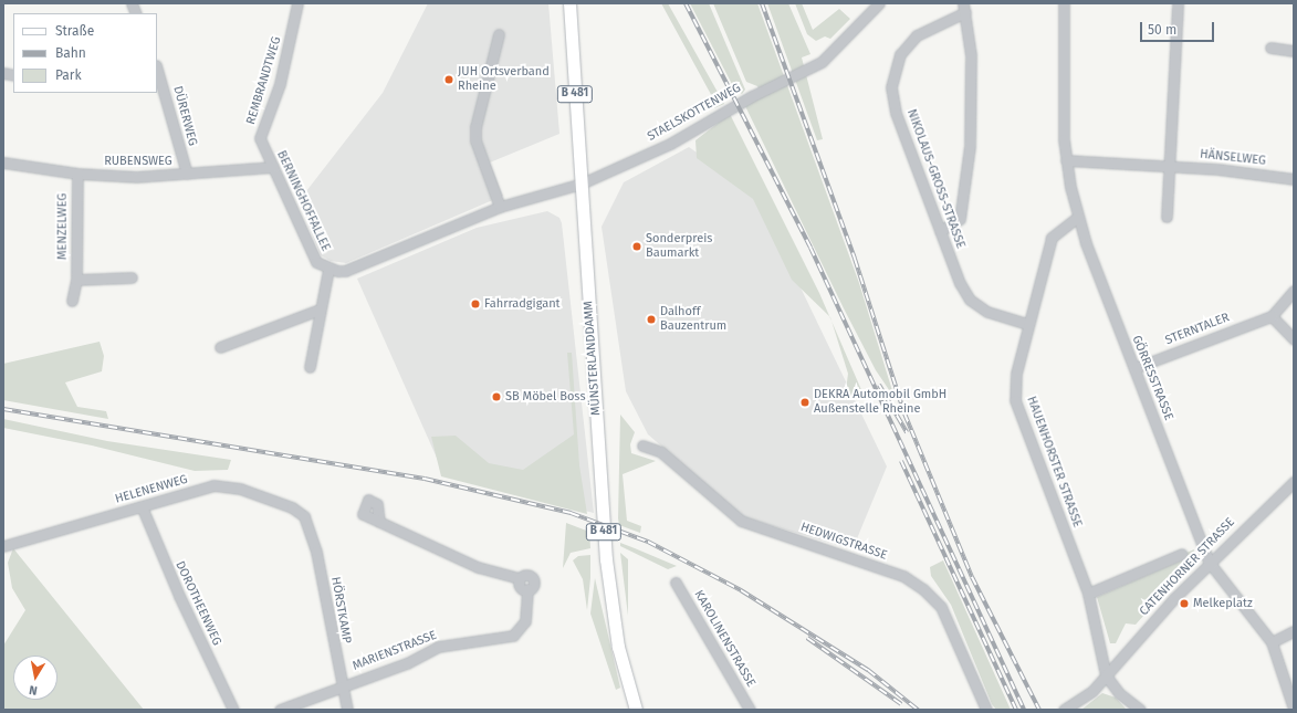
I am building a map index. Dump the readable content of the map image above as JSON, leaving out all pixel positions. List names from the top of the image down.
{
  "streets": {
    "main road": ["B 481", "MÜNSTERLANDDAMM"],
    "street": [
      "REMBRANDTWEG",
      "STAELSKOTTENWEG",
      "DÜRERWEG",
      "HÄNSELWEG",
      "RUBENSWEG",
      "NIKOLAUS-GROSS-STRASSE",
      "BERNINGHOFFALLEE",
      "MENZELWEG",
      "STERNTALER",
      "GÖRRESSTRASSE",
      "HAUENHORSTER STRASSE",
      "HELENENWEG",
      "HEDWIGSTRASSE",
      "CATENHORNER STRASSE",
      "DOROTHEENWEG",
      "HÖRSTKAMP",
      "KAROLINENSTRASSE",
      "MARIENSTRASSE"
    ]
  },
  "crossings": [
    ["REMBRANDTWEG", "BERNINGHOFFALLEE"],
    ["STAELSKOTTENWEG", "BERNINGHOFFALLEE"],
    ["STAELSKOTTENWEG", "MÜNSTERLANDDAMM"],
    ["DÜRERWEG", "RUBENSWEG"],
    ["HÄNSELWEG", "GÖRRESSTRASSE"],
    ["RUBENSWEG", "BERNINGHOFFALLEE"],
    ["RUBENSWEG", "MENZELWEG"],
    ["NIKOLAUS-GROSS-STRASSE", "HAUENHORSTER STRASSE"],
    ["STERNTALER", "GÖRRESSTRASSE"],
    ["GÖRRESSTRASSE", "HAUENHORSTER STRASSE"],
    ["GÖRRESSTRASSE", "CATENHORNER STRASSE"],
    ["HAUENHORSTER STRASSE", "CATENHORNER STRASSE"],
    ["HELENENWEG", "DOROTHEENWEG"],
    ["HELENENWEG", "HÖRSTKAMP"],
    ["HÖRSTKAMP", "MARIENSTRASSE"]
  ],
  "places": [
    "JUH Ortsverband Rheine",
    "Sonderpreis Baumarkt",
    "Fahrradgigant",
    "Dalhoff Bauzentrum",
    "SB Möbel Boss",
    "DEKRA Automobil GmbH Außenstelle Rheine",
    "Melkeplatz"
  ],
  "legend": ["Straße", "Bahn", "Park"],
  "scale_bar": "50 m",
  "north": "bottom"
}
